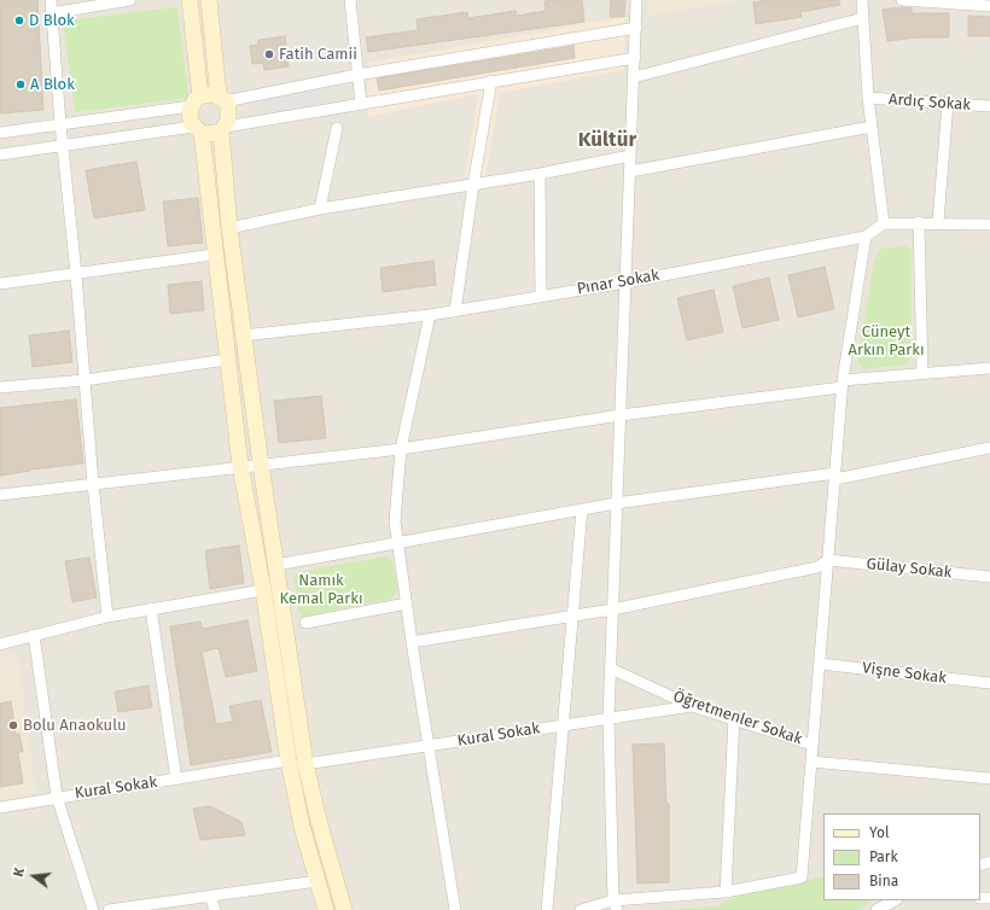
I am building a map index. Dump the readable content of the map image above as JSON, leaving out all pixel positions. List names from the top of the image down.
{
  "streets": {
    "street": [
      "Ardıç Sokak",
      "Pınar Sokak",
      "Gülay Sokak",
      "Vişne Sokak",
      "Öğretmenler Sokak",
      "Kural Sokak"
    ]
  },
  "crossings": [
    ["Öğretmenler Sokak", "Kural Sokak"]
  ],
  "districts": ["Kültür"],
  "parks": ["Cüneyt Arkın Parkı", "Namık Kemal Parkı"],
  "places": [
    "D Blok",
    "Fatih Camii",
    "A Blok",
    "Bolu Anaokulu"
  ],
  "legend": ["Yol", "Park", "Bina"],
  "north": "left"
}
